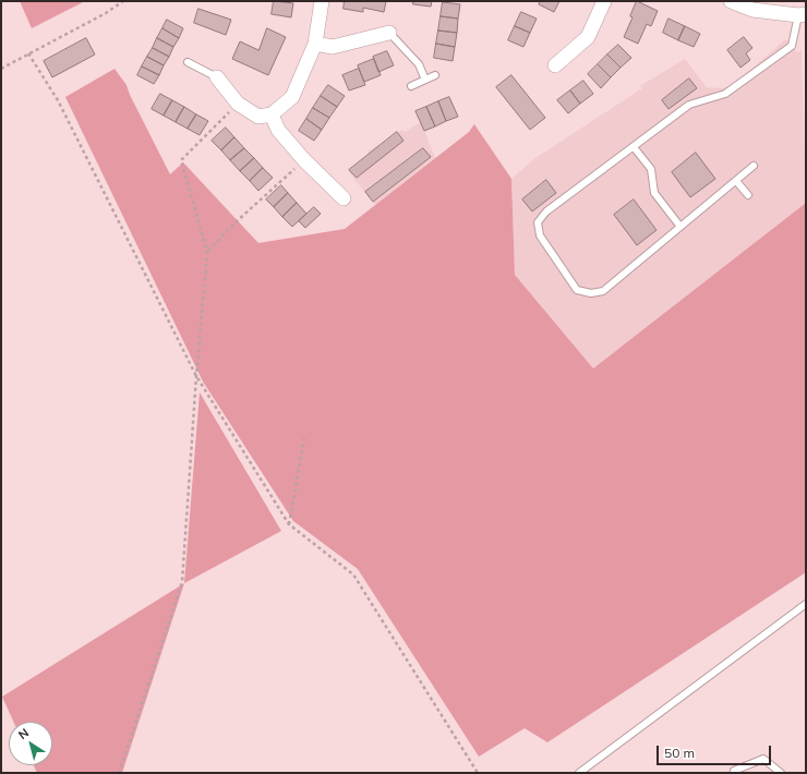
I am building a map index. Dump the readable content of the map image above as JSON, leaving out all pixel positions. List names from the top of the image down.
{
  "scale_bar": "50 m",
  "north": "top left"
}
